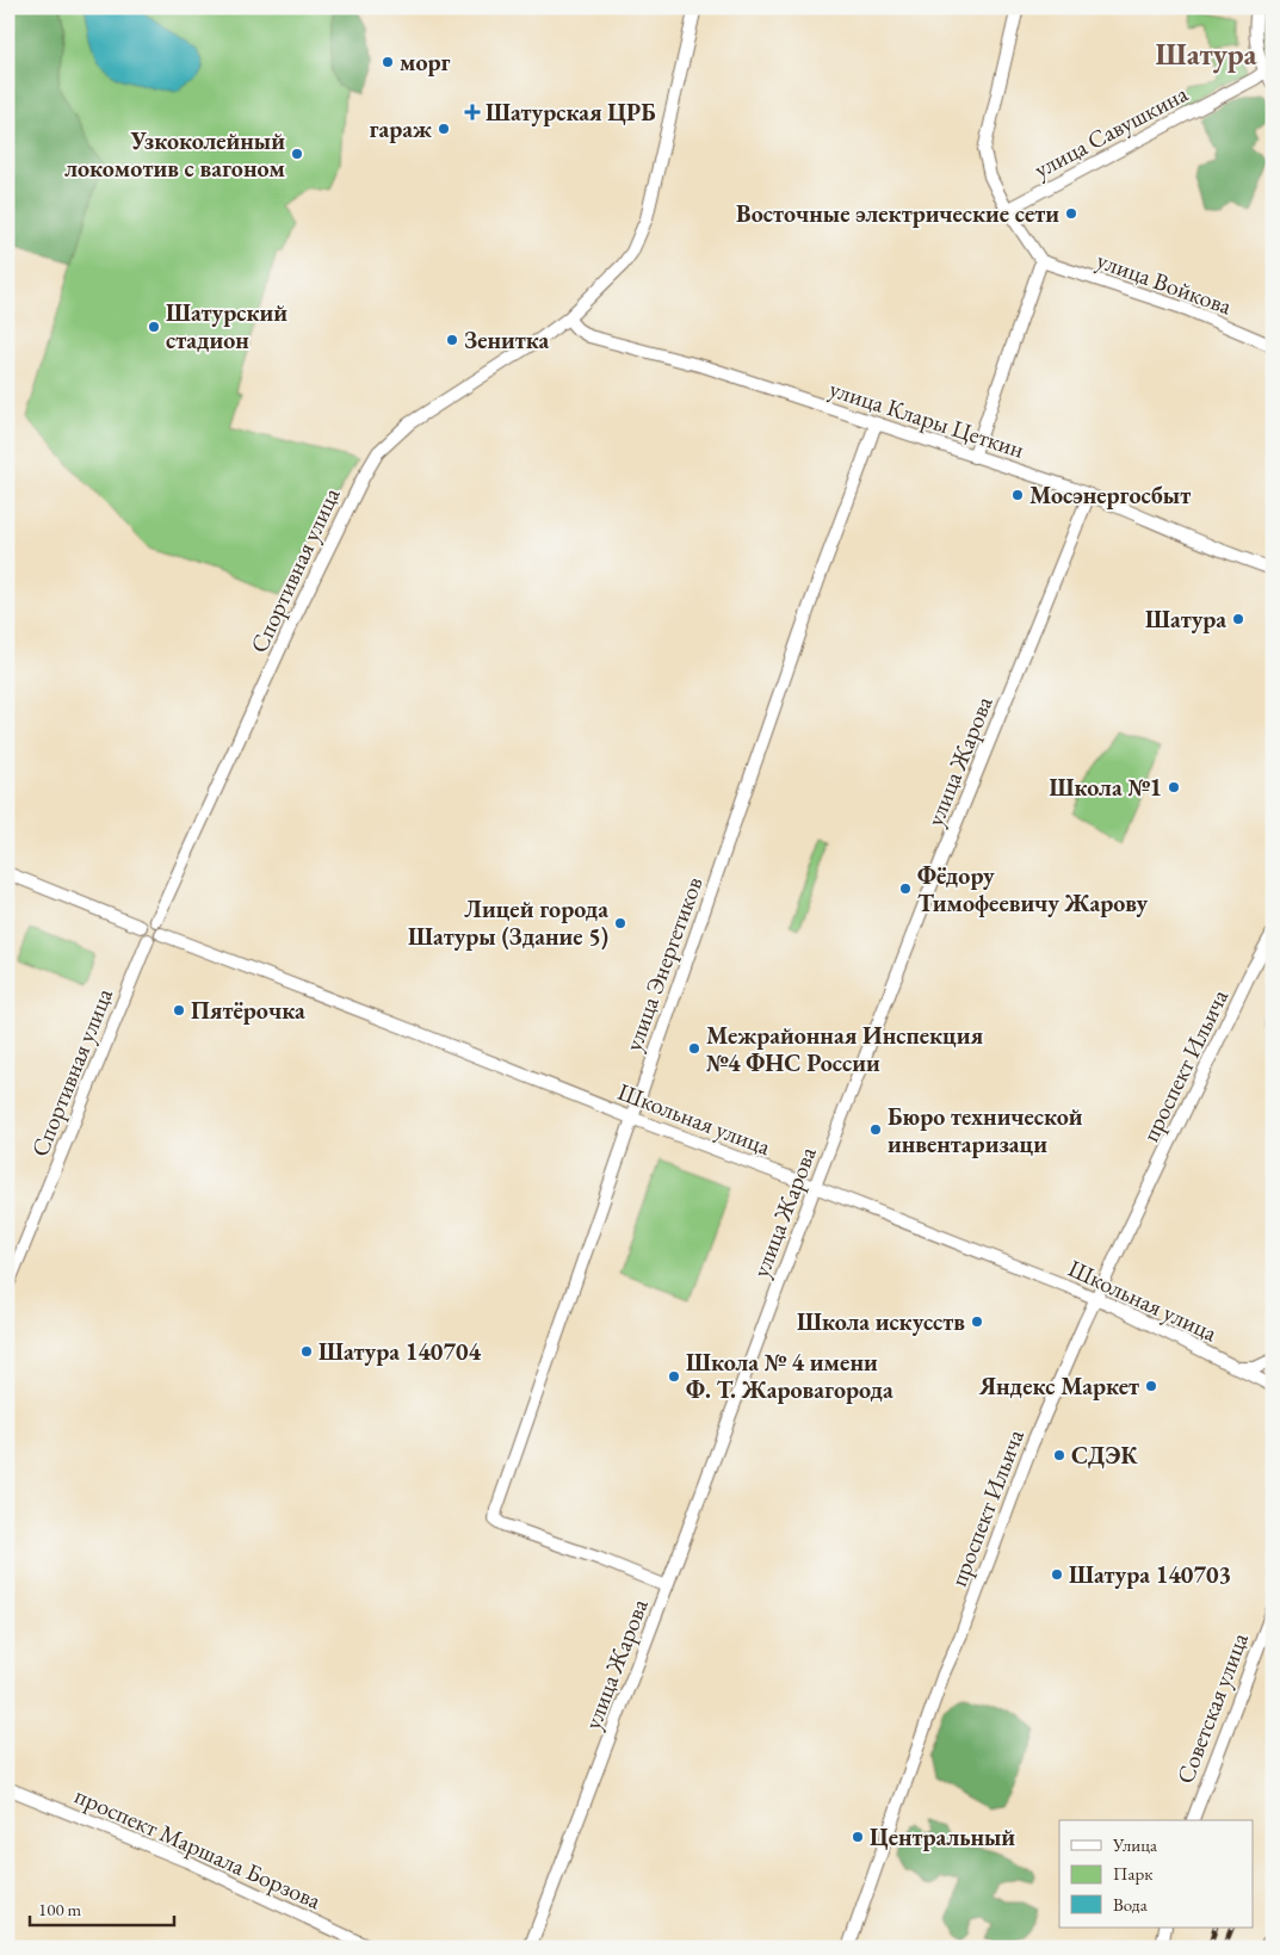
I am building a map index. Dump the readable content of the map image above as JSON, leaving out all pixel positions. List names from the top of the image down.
{
  "streets": {
    "street": [
      "улица Савушкина",
      "улица Войкова",
      "улица Клары Цеткин",
      "Спортивная улица",
      "улица Жарова",
      "улица Энергетиков",
      "проспект Ильича",
      "Школьная улица",
      "Советская улица",
      "проспект Маршала Борзова"
    ]
  },
  "crossings": [
    ["улица Клары Цеткин", "Спортивная улица"],
    ["улица Клары Цеткин", "улица Жарова"],
    ["улица Клары Цеткин", "улица Энергетиков"],
    ["Спортивная улица", "Школьная улица"],
    ["улица Жарова", "улица Энергетиков"],
    ["улица Жарова", "Школьная улица"],
    ["улица Энергетиков", "Школьная улица"],
    ["проспект Ильича", "Школьная улица"]
  ],
  "districts": ["Шатура"],
  "places": {
    "other": [
      "морг",
      "гараж",
      "Узкоколейный локомотив с вагоном",
      "Восточные электрические сети",
      "Шатурский стадион",
      "Зенитка",
      "Мосэнергосбыт",
      "Шатура",
      "Школа №1",
      "Фёдору Тимофеевичу Жарову",
      "Лицей города Шатуры (Здание 5)",
      "Пятёрочка",
      "Межрайонная Инспекция №4 ФНС России",
      "Бюро технической инвентаризаци",
      "Школа искусств",
      "Шатура 140704",
      "Школа № 4 имени Ф. Т. Жаровагорода",
      "Яндекс Маркет",
      "СДЭК",
      "Шатура 140703",
      "Центральный"
    ],
    "health": ["Шатурская ЦРБ"]
  },
  "legend": ["Улица", "Парк", "Вода"],
  "scale_bar": "100 m"
}
